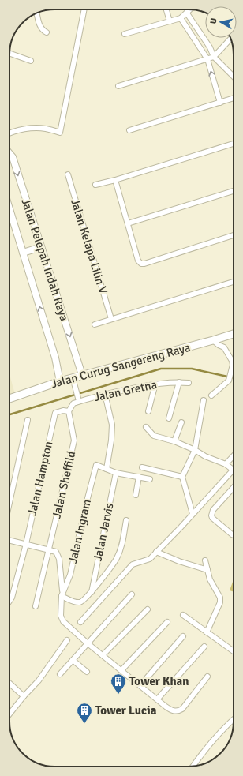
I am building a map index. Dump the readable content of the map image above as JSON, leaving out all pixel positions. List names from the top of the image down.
{
  "streets": {
    "main road": ["Jalan Curug Sangereng Raya"],
    "street": [
      "Jalan Kelapa Lilin V",
      "Jalan Pelepah Indah Raya",
      "Jalan Gretna",
      "Jalan Hampton",
      "Jalan Sheffild",
      "Jalan Ingram",
      "Jalan Jarvis"
    ]
  },
  "crossings": [
    ["Jalan Pelepah Indah Raya", "Jalan Curug Sangereng Raya"],
    ["Jalan Gretna", "Jalan Hampton"],
    ["Jalan Gretna", "Jalan Sheffild"],
    ["Jalan Hampton", "Jalan Sheffild"]
  ],
  "places": {
    "building": ["Tower Khan", "Tower Lucia"]
  },
  "north": "left"
}
